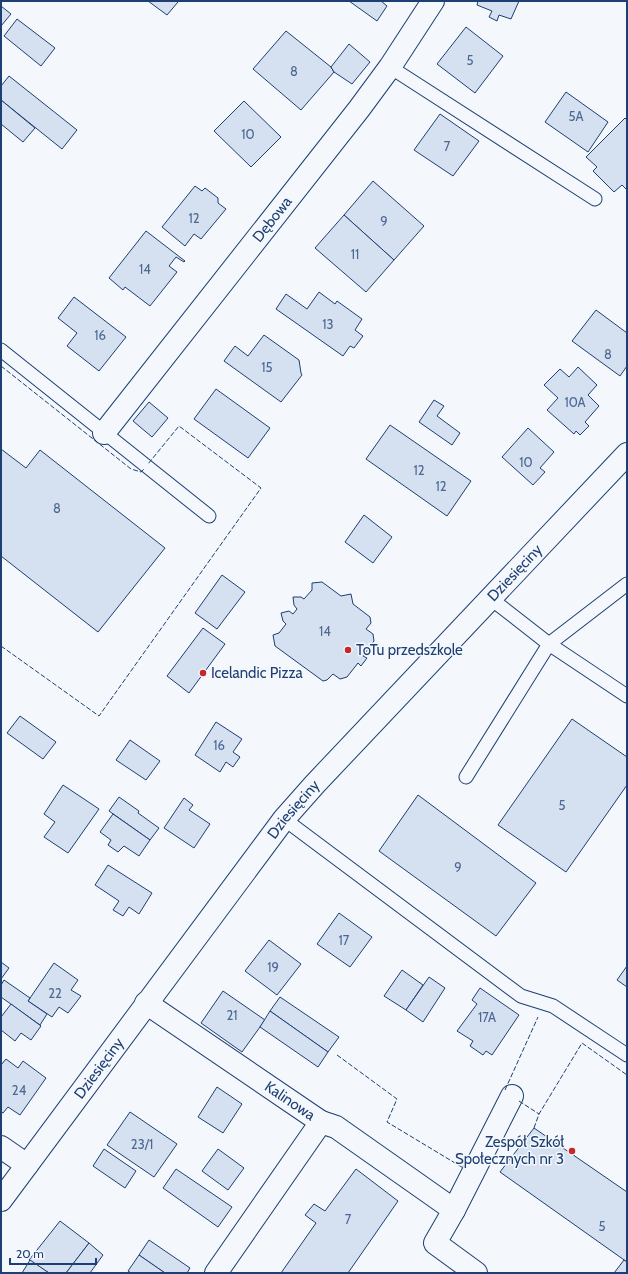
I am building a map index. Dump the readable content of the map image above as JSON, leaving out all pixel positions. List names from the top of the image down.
{
  "streets": {
    "street": ["Dębowa", "Dziesięciny", "Kalinowa"]
  },
  "crossings": [
    ["Dziesięciny", "Kalinowa"]
  ],
  "places": ["ToTu przedszkole", "Icelandic Pizza", "Zespół Szkół Społecznych nr 3"],
  "house_numbers": [
    "5",
    "8",
    "5A",
    "10",
    "7",
    "12",
    "9",
    "11",
    "14",
    "13",
    "16",
    "8",
    "15",
    "10A",
    "10",
    "12",
    "12",
    "8",
    "14",
    "16",
    "5",
    "9",
    "17",
    "19",
    "22",
    "21",
    "17A",
    "24",
    "23/1",
    "7",
    "5"
  ],
  "scale_bar": "20 m"
}
